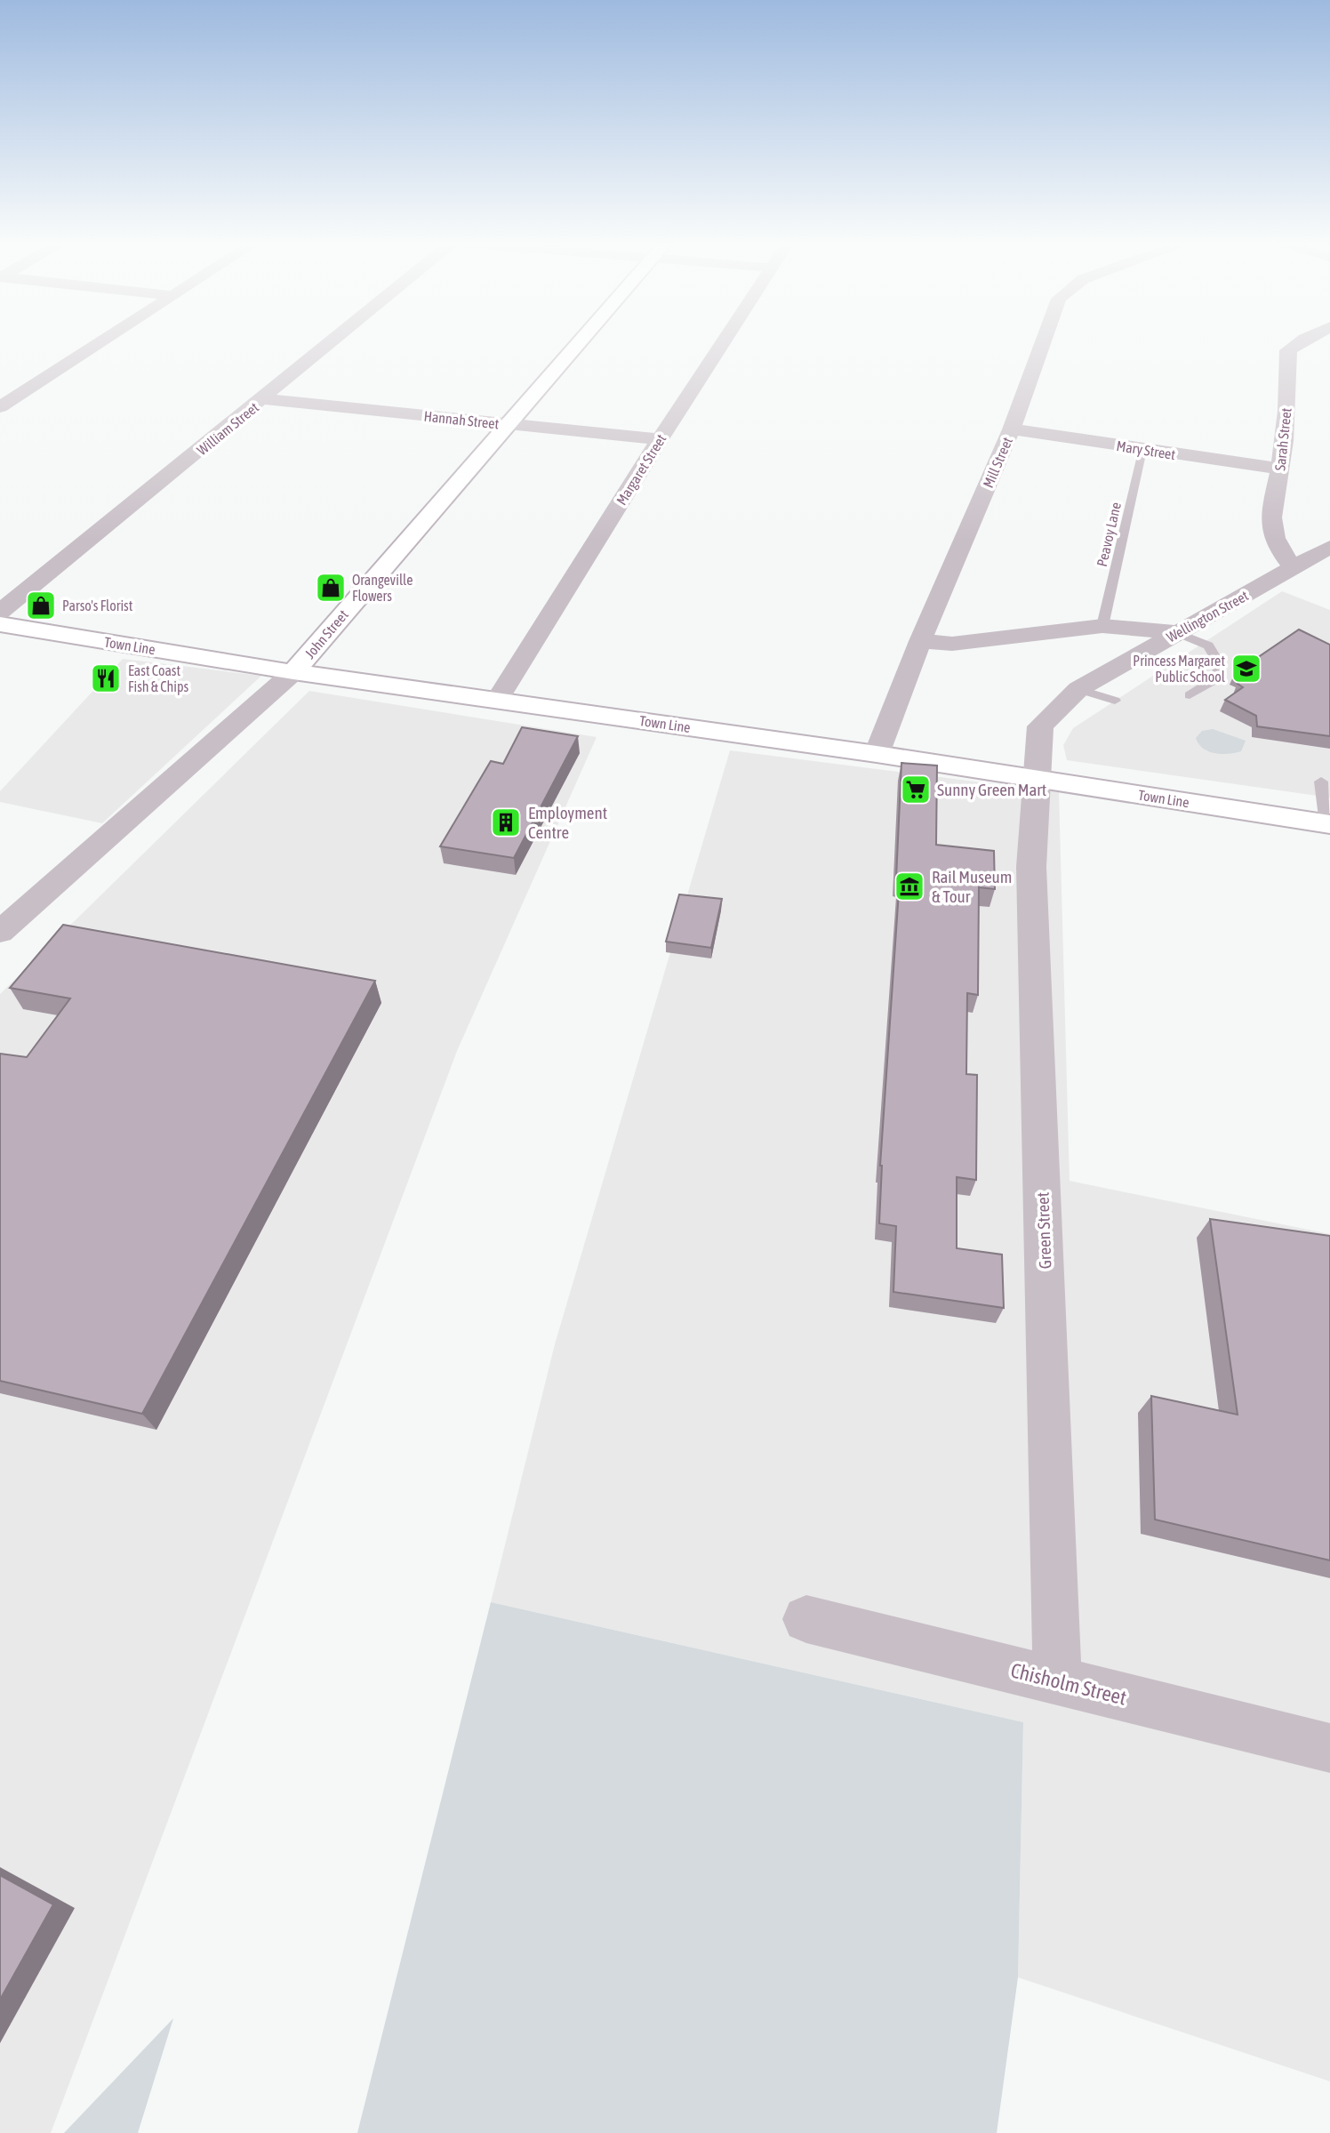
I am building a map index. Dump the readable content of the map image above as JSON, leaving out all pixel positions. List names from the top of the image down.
{
  "streets": {
    "main road": ["John Street", "Town Line"],
    "street": [
      "Hannah Street",
      "William Street",
      "Sarah Street",
      "Mary Street",
      "Mill Street",
      "Margaret Street",
      "Wellington Street",
      "Green Street",
      "Chisholm Street"
    ],
    "lane": ["Peavoy Lane"]
  },
  "crossings": [
    ["Hannah Street", "William Street"],
    ["Hannah Street", "Margaret Street"],
    ["Hannah Street", "John Street"],
    ["Sarah Street", "Mary Street"],
    ["Sarah Street", "Wellington Street"],
    ["Mary Street", "Mill Street"],
    ["Mary Street", "Peavoy Lane"],
    ["Mill Street", "Town Line"],
    ["Margaret Street", "Town Line"],
    ["Wellington Street", "Town Line"],
    ["Wellington Street", "Green Street"],
    ["John Street", "Town Line"],
    ["Town Line", "Green Street"],
    ["Green Street", "Chisholm Street"]
  ],
  "places": {
    "shop": ["Orangeville Flowers", "Parso's Florist"],
    "school or university": ["Princess Margaret Public School"],
    "restaurant": ["East Coast Fish & Chips"],
    "supermarket": ["Sunny Green Mart"],
    "building": ["Employment Centre"],
    "museum": ["Rail Museum & Tour"]
  }
}
